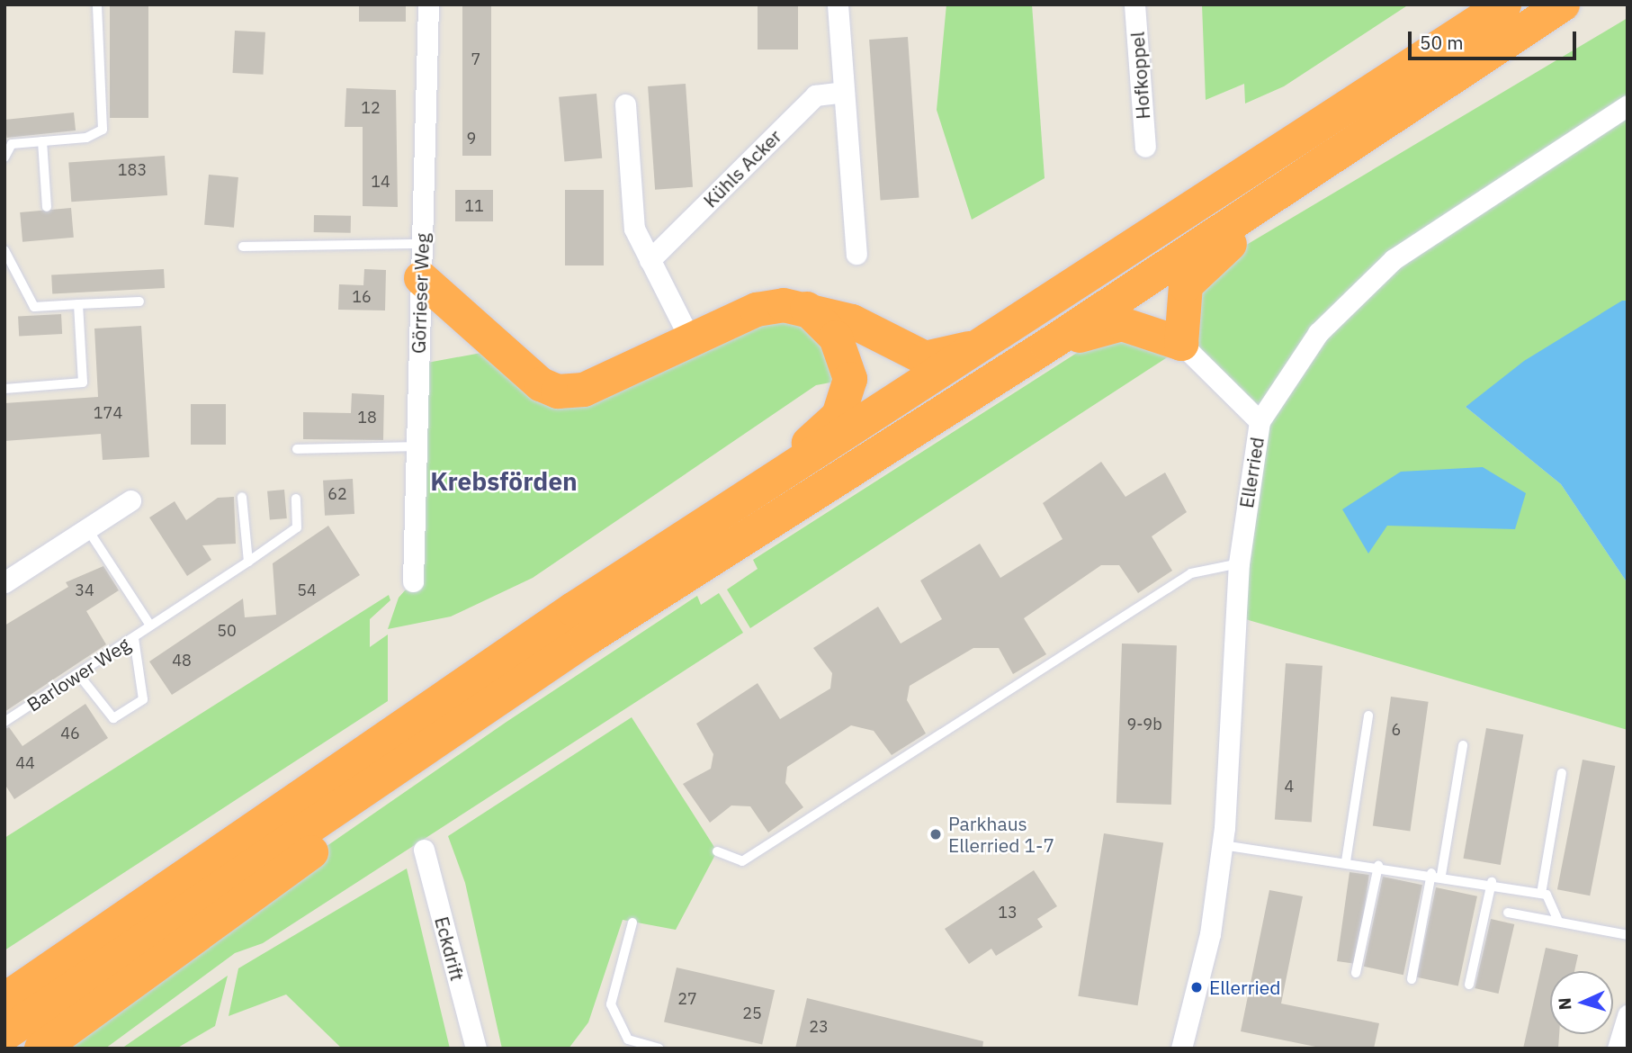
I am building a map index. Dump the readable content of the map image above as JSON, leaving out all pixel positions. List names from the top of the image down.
{
  "streets": {
    "street": [
      "Hofkoppel",
      "Kühls Acker",
      "Görrieser Weg",
      "Ellerried",
      "Eckdrift"
    ],
    "lane": ["Barlower Weg"]
  },
  "districts": ["Krebsförden"],
  "places": ["Parkhaus Ellerried 1-7", "Ellerried"],
  "house_numbers": [
    "7",
    "12",
    "9",
    "183",
    "14",
    "11",
    "16",
    "174",
    "18",
    "62",
    "34",
    "54",
    "50",
    "48",
    "9-9b",
    "6",
    "46",
    "44",
    "4",
    "13",
    "27",
    "25",
    "23"
  ],
  "scale_bar": "50 m",
  "north": "left"
}
